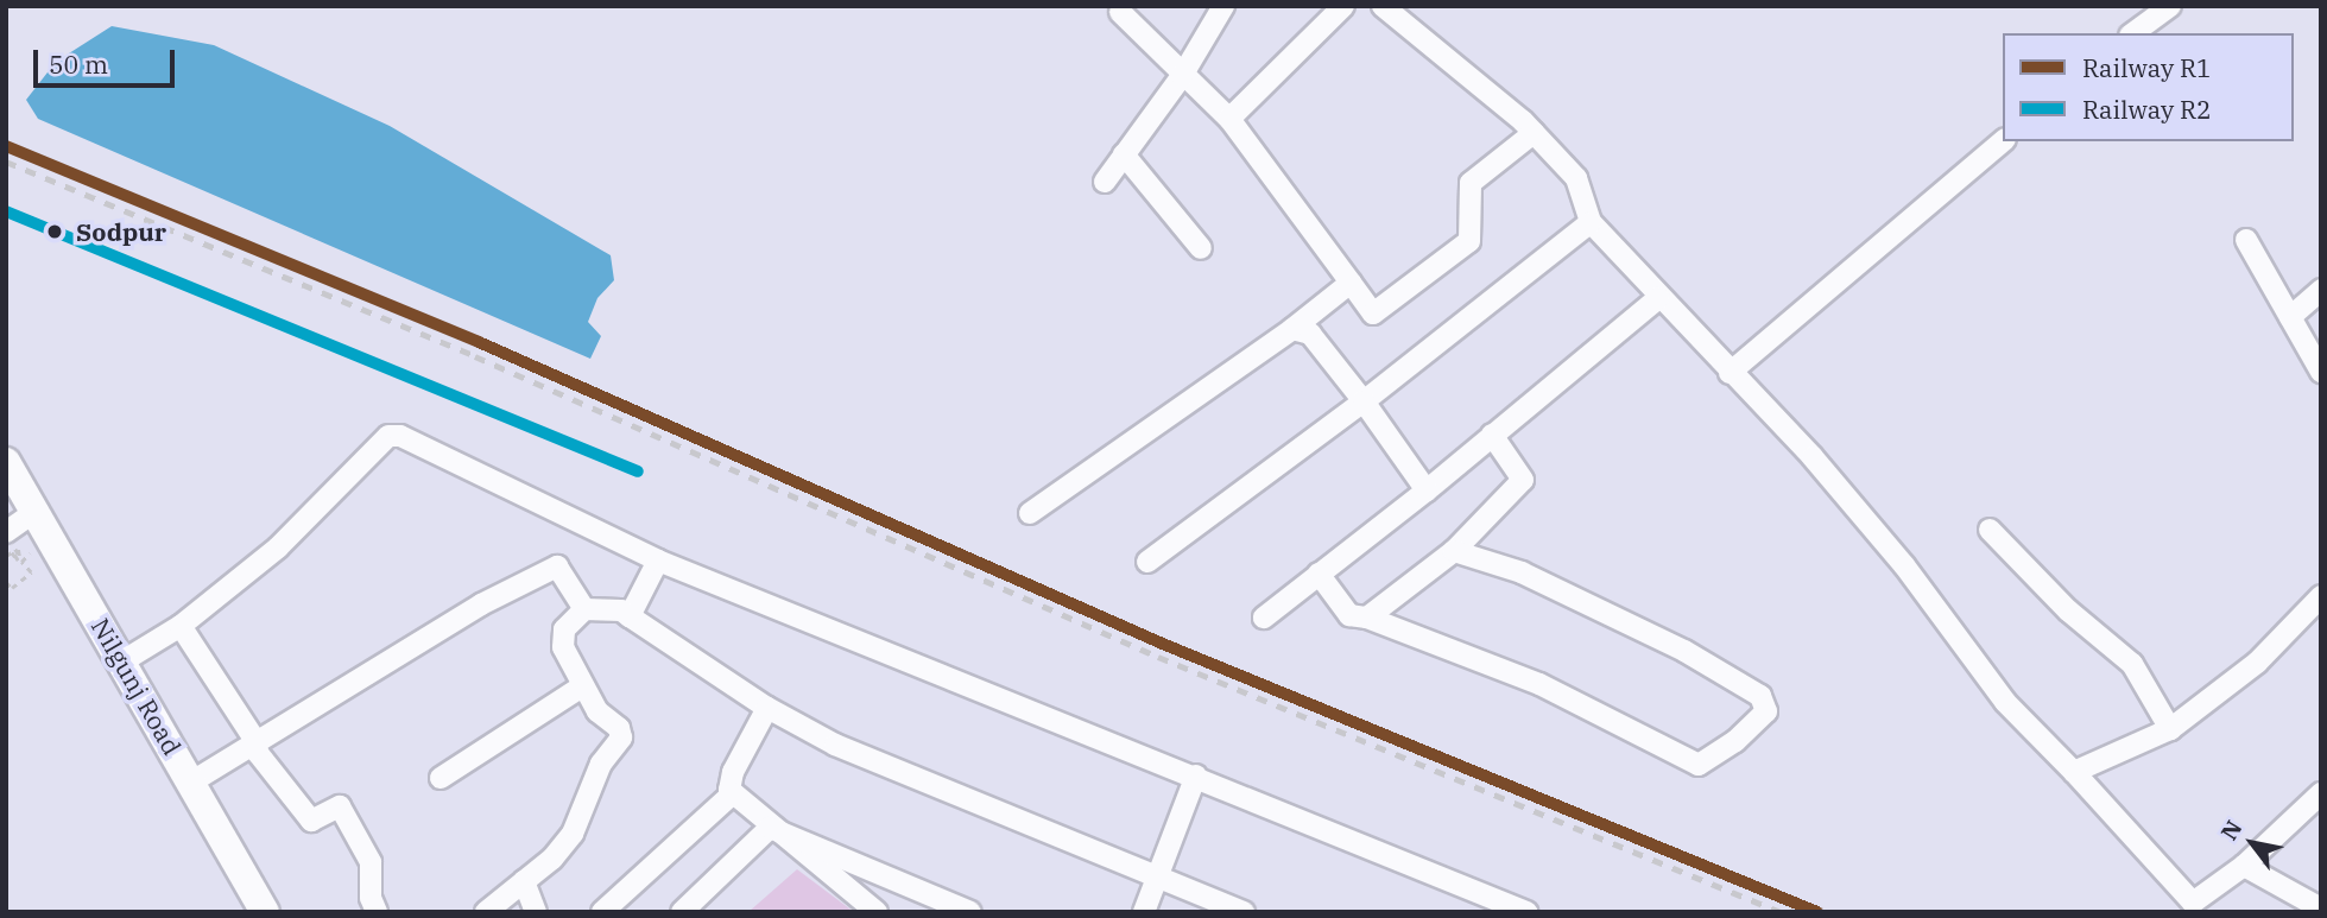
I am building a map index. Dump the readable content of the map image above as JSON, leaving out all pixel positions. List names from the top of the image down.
{
  "streets": {
    "street": ["Nilgunj Road"]
  },
  "places": ["Sodpur"],
  "lines": ["rail line R1", "rail line R2"],
  "legend": ["Railway R1", "Railway R2"],
  "scale_bar": "50 m",
  "north": "top left"
}
